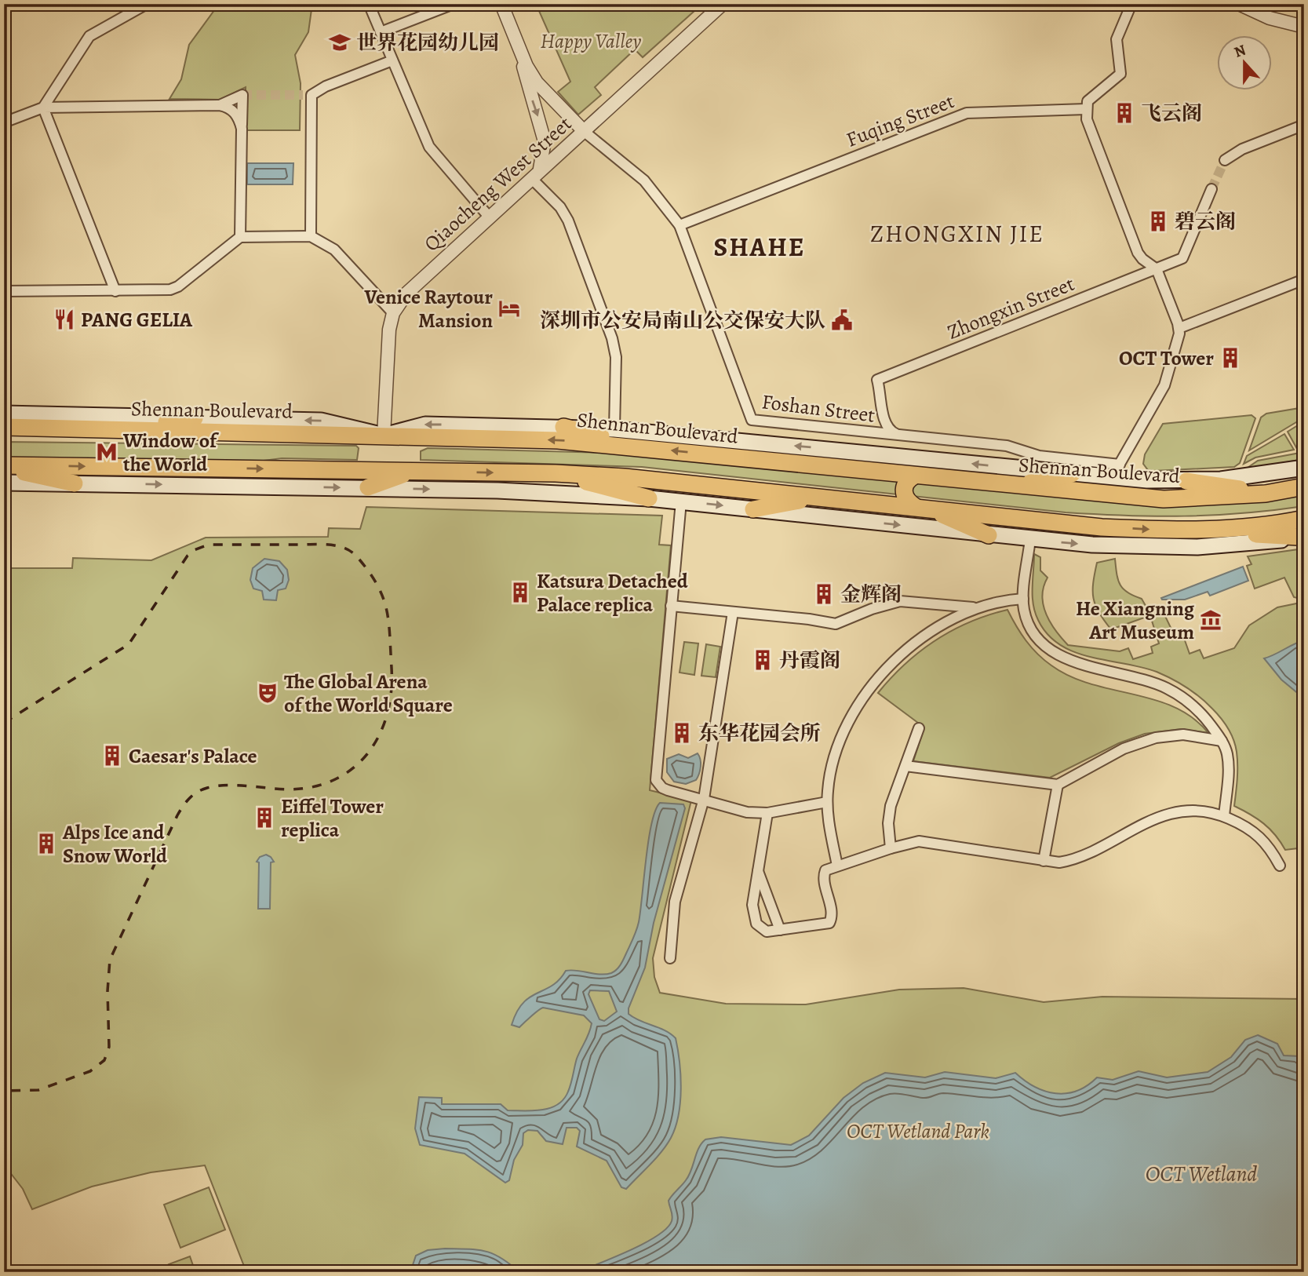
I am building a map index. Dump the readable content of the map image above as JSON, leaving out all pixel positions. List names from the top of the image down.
{
  "streets": {
    "main road": ["Shennan Boulevard"],
    "street": [
      "Fuqing Street",
      "Qiaocheng West Street",
      "Zhongxin Street",
      "Foshan Street"
    ]
  },
  "crossings": [
    ["Fuqing Street", "Foshan Street"],
    ["Qiaocheng West Street", "Foshan Street"],
    ["Qiaocheng West Street", "Shennan Boulevard"]
  ],
  "districts": ["ZHONGXIN JIE", "SHAHE"],
  "water": ["OCT Wetland"],
  "parks": ["Happy Valley", "OCT Wetland Park"],
  "places": {
    "school or university": ["世界花园幼儿园"],
    "building": [
      "飞云阁",
      "碧云阁",
      "OCT Tower",
      "Katsura Detached Palace replica",
      "金辉阁",
      "丹霞阁",
      "东华花园会所",
      "Caesar's Palace",
      "Eiffel Tower replica",
      "Alps Ice and Snow World"
    ],
    "hotel": ["Venice Raytour Mansion"],
    "restaurant": ["PANG GELIA"],
    "public building": ["深圳市公安局南山公交保安大队"],
    "metro station": ["Window of the World"],
    "museum": ["He Xiangning Art Museum"],
    "theatre": ["The Global Arena of the World Square"]
  },
  "north": "top"
}
